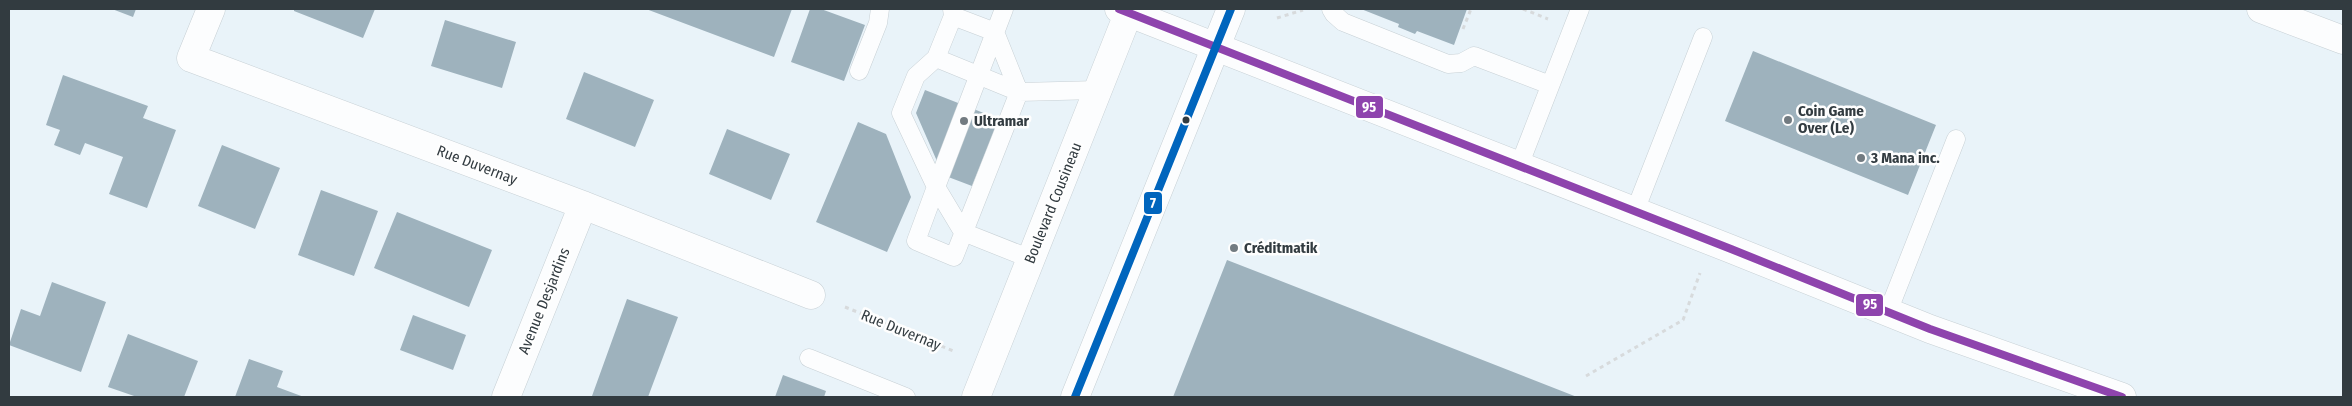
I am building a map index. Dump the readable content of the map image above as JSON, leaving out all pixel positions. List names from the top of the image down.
{
  "streets": {
    "street": ["Rue Duvernay", "Boulevard Cousineau", "Avenue Desjardins"]
  },
  "crossings": [
    ["Rue Duvernay", "Avenue Desjardins"]
  ],
  "places": [
    "Coin Game Over (Le)",
    "Ultramar",
    "3 Mana inc.",
    "Créditmatik"
  ],
  "lines": ["transit line 95", "transit line 7"]
}
